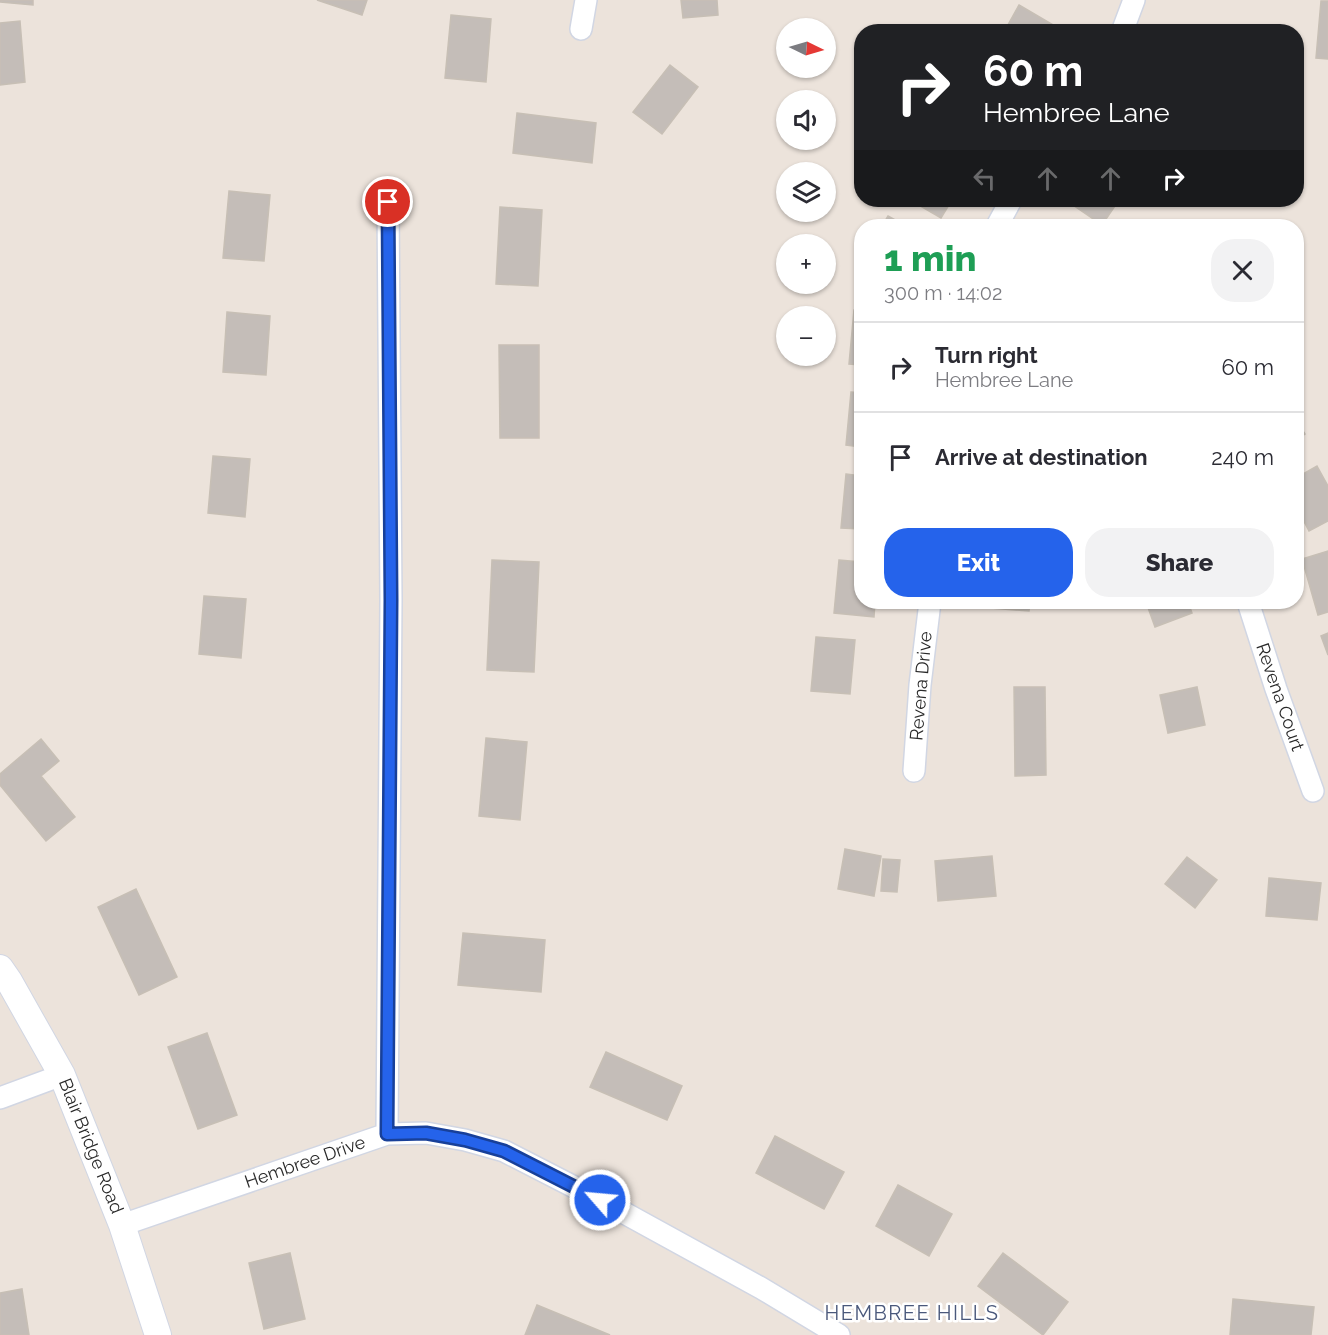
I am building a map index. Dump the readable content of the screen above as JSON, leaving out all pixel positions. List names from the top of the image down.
{
  "streets": {
    "street": [
      "Revena Drive",
      "Revena Court",
      "Blair Bridge Road",
      "Hembree Drive"
    ]
  },
  "crossings": [
    ["Blair Bridge Road", "Hembree Drive"]
  ],
  "districts": ["HEMBREE HILLS"],
  "north": "right",
  "page": {
    "map_buttons": ["+", "−"],
    "turn": ["60 m", "Hembree Lane"],
    "heading": ["1 min", "300 m · 14:02"],
    "list": [
      {
        "name": "Turn right",
        "note": "Hembree Lane",
        "value": "60 m"
      },
      {
        "name": "Arrive at destination",
        "value": "240 m"
      }
    ],
    "buttons": ["Exit", "Share"]
  }
}
